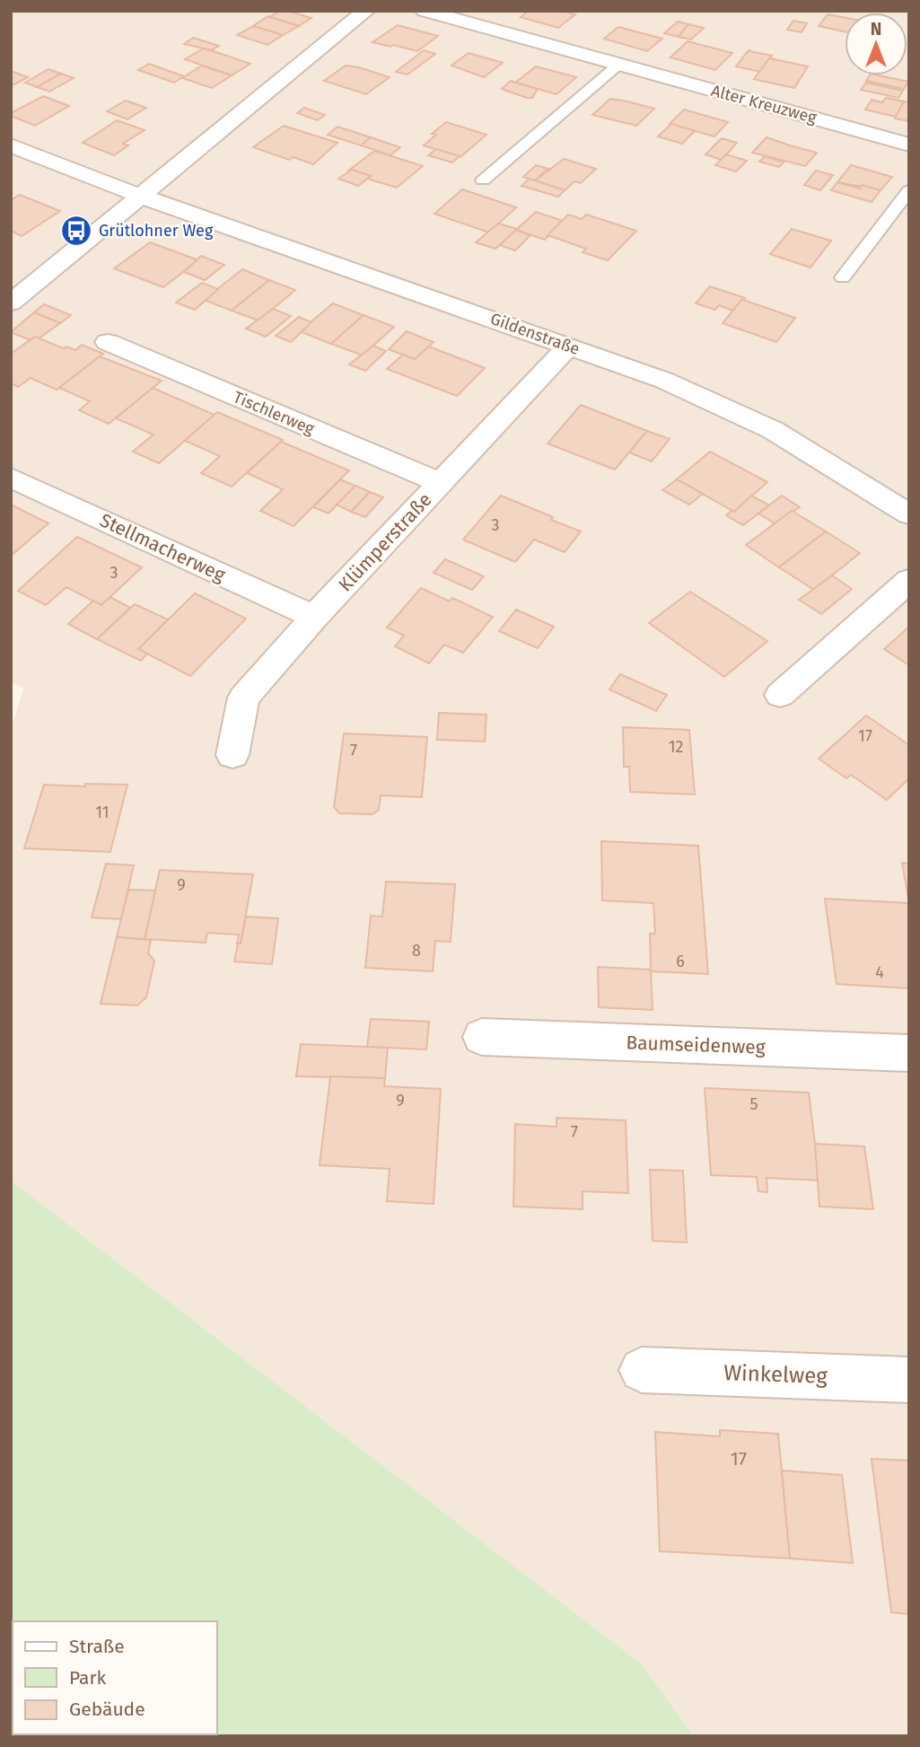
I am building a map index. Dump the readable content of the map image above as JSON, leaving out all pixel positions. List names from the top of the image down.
{
  "streets": {
    "street": [
      "Alter Kreuzweg",
      "Gildenstraße",
      "Tischlerweg",
      "Klümperstraße",
      "Stellmacherweg",
      "Baumseidenweg",
      "Winkelweg"
    ]
  },
  "crossings": [
    ["Gildenstraße", "Klümperstraße"],
    ["Tischlerweg", "Klümperstraße"],
    ["Klümperstraße", "Stellmacherweg"]
  ],
  "places": {
    "bus stop": ["Grütlohner Weg"]
  },
  "house_numbers": [
    "3",
    "3",
    "17",
    "12",
    "7",
    "11",
    "9",
    "8",
    "6",
    "4",
    "9",
    "5",
    "7",
    "17"
  ],
  "legend": ["Straße", "Park", "Gebäude"],
  "north": "top"
}
